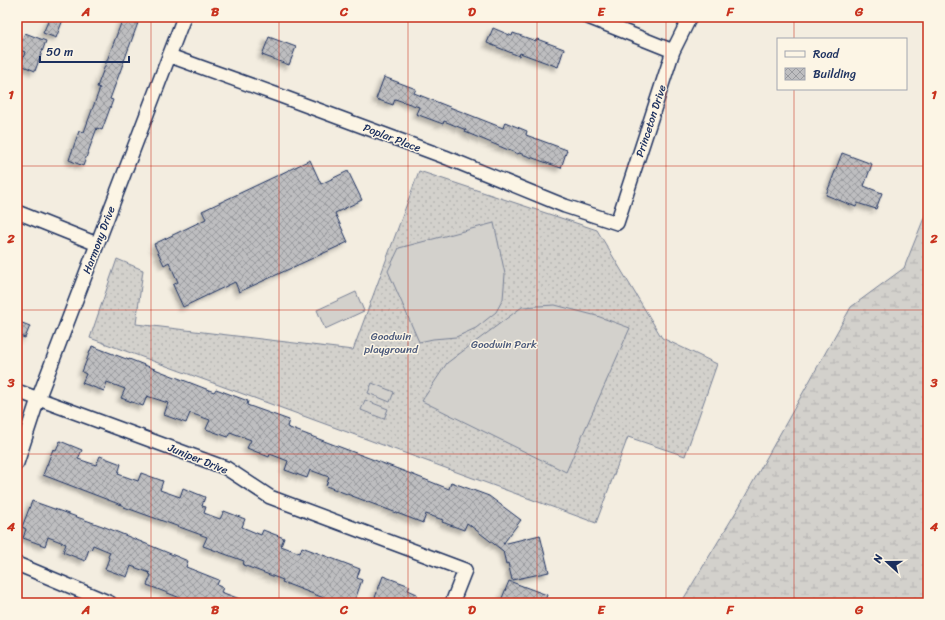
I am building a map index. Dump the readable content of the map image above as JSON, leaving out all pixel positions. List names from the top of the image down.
{
  "streets": {
    "street": [
      "Princeton Drive",
      "Poplar Place",
      "Harmony Drive",
      "Juniper Drive"
    ]
  },
  "crossings": [
    ["Princeton Drive", "Poplar Place"],
    ["Poplar Place", "Harmony Drive"],
    ["Harmony Drive", "Juniper Drive"]
  ],
  "parks": ["Goodwin playground", "Goodwin Park"],
  "legend": ["Road", "Building"],
  "scale_bar": "50 m",
  "north": "left",
  "grid": {
    "columns": [
      "A",
      "B",
      "C",
      "D",
      "E",
      "F",
      "G"
    ],
    "rows": [
      "1",
      "2",
      "3",
      "4"
    ]
  }
}
